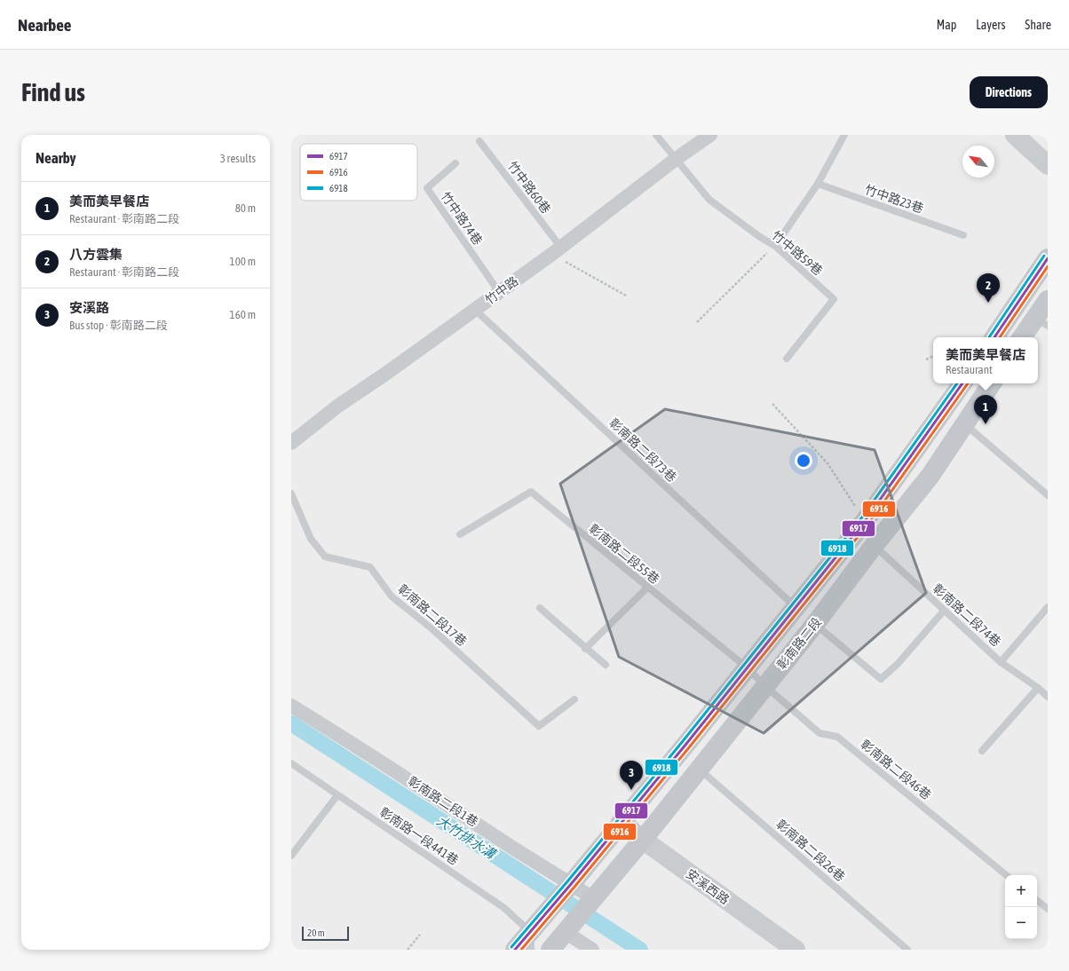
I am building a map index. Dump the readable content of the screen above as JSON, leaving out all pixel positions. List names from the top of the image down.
{
  "streets": {
    "main road": ["彰南路二段"],
    "street": ["竹中路", "彰南路二段1巷", "安溪西路"],
    "lane": [
      "竹中路60巷",
      "竹中路23巷",
      "竹中路74巷",
      "竹中路59巷",
      "彰南路二段73巷",
      "彰南路二段55巷",
      "彰南路二段17巷",
      "彰南路二段74巷",
      "彰南路二段46巷",
      "彰南路一段441巷",
      "彰南路二段26巷"
    ]
  },
  "crossings": [
    ["竹中路60巷", "竹中路"],
    ["竹中路74巷", "竹中路"],
    ["竹中路59巷", "竹中路"],
    ["竹中路", "彰南路二段73巷"],
    ["彰南路二段73巷", "彰南路二段"],
    ["彰南路二段55巷", "彰南路二段"],
    ["彰南路二段55巷", "彰南路二段46巷"],
    ["彰南路二段74巷", "彰南路二段"],
    ["彰南路二段", "彰南路二段46巷"],
    ["彰南路二段", "彰南路二段1巷"],
    ["彰南路二段", "彰南路一段441巷"],
    ["彰南路二段", "彰南路二段26巷"],
    ["彰南路二段", "安溪西路"]
  ],
  "water": ["大竹排水溝"],
  "lines": ["transit line 6918", "transit line 6917", "transit line 6916"],
  "legend": ["6917", "6916", "6918"],
  "scale_bar": "20 m",
  "north": "top left",
  "page": {
    "header": "Nearbee",
    "nav": ["Map", "Layers", "Share"],
    "buttons": "Directions",
    "title": "Find us",
    "heading": ["Nearby", "3 results"],
    "list": [
      {
        "mark": "1",
        "name": "美而美早餐店",
        "note": "Restaurant · 彰南路二段",
        "value": "80 m"
      },
      {
        "mark": "2",
        "name": "八方雲集",
        "note": "Restaurant · 彰南路二段",
        "value": "100 m"
      },
      {
        "mark": "3",
        "name": "安溪路",
        "note": "Bus stop · 彰南路二段",
        "value": "160 m"
      }
    ],
    "pins": ["2", "1", "3"],
    "popup": ["美而美早餐店", "Restaurant"],
    "map_buttons": ["+", "−"],
    "scale": "20 m"
  }
}
